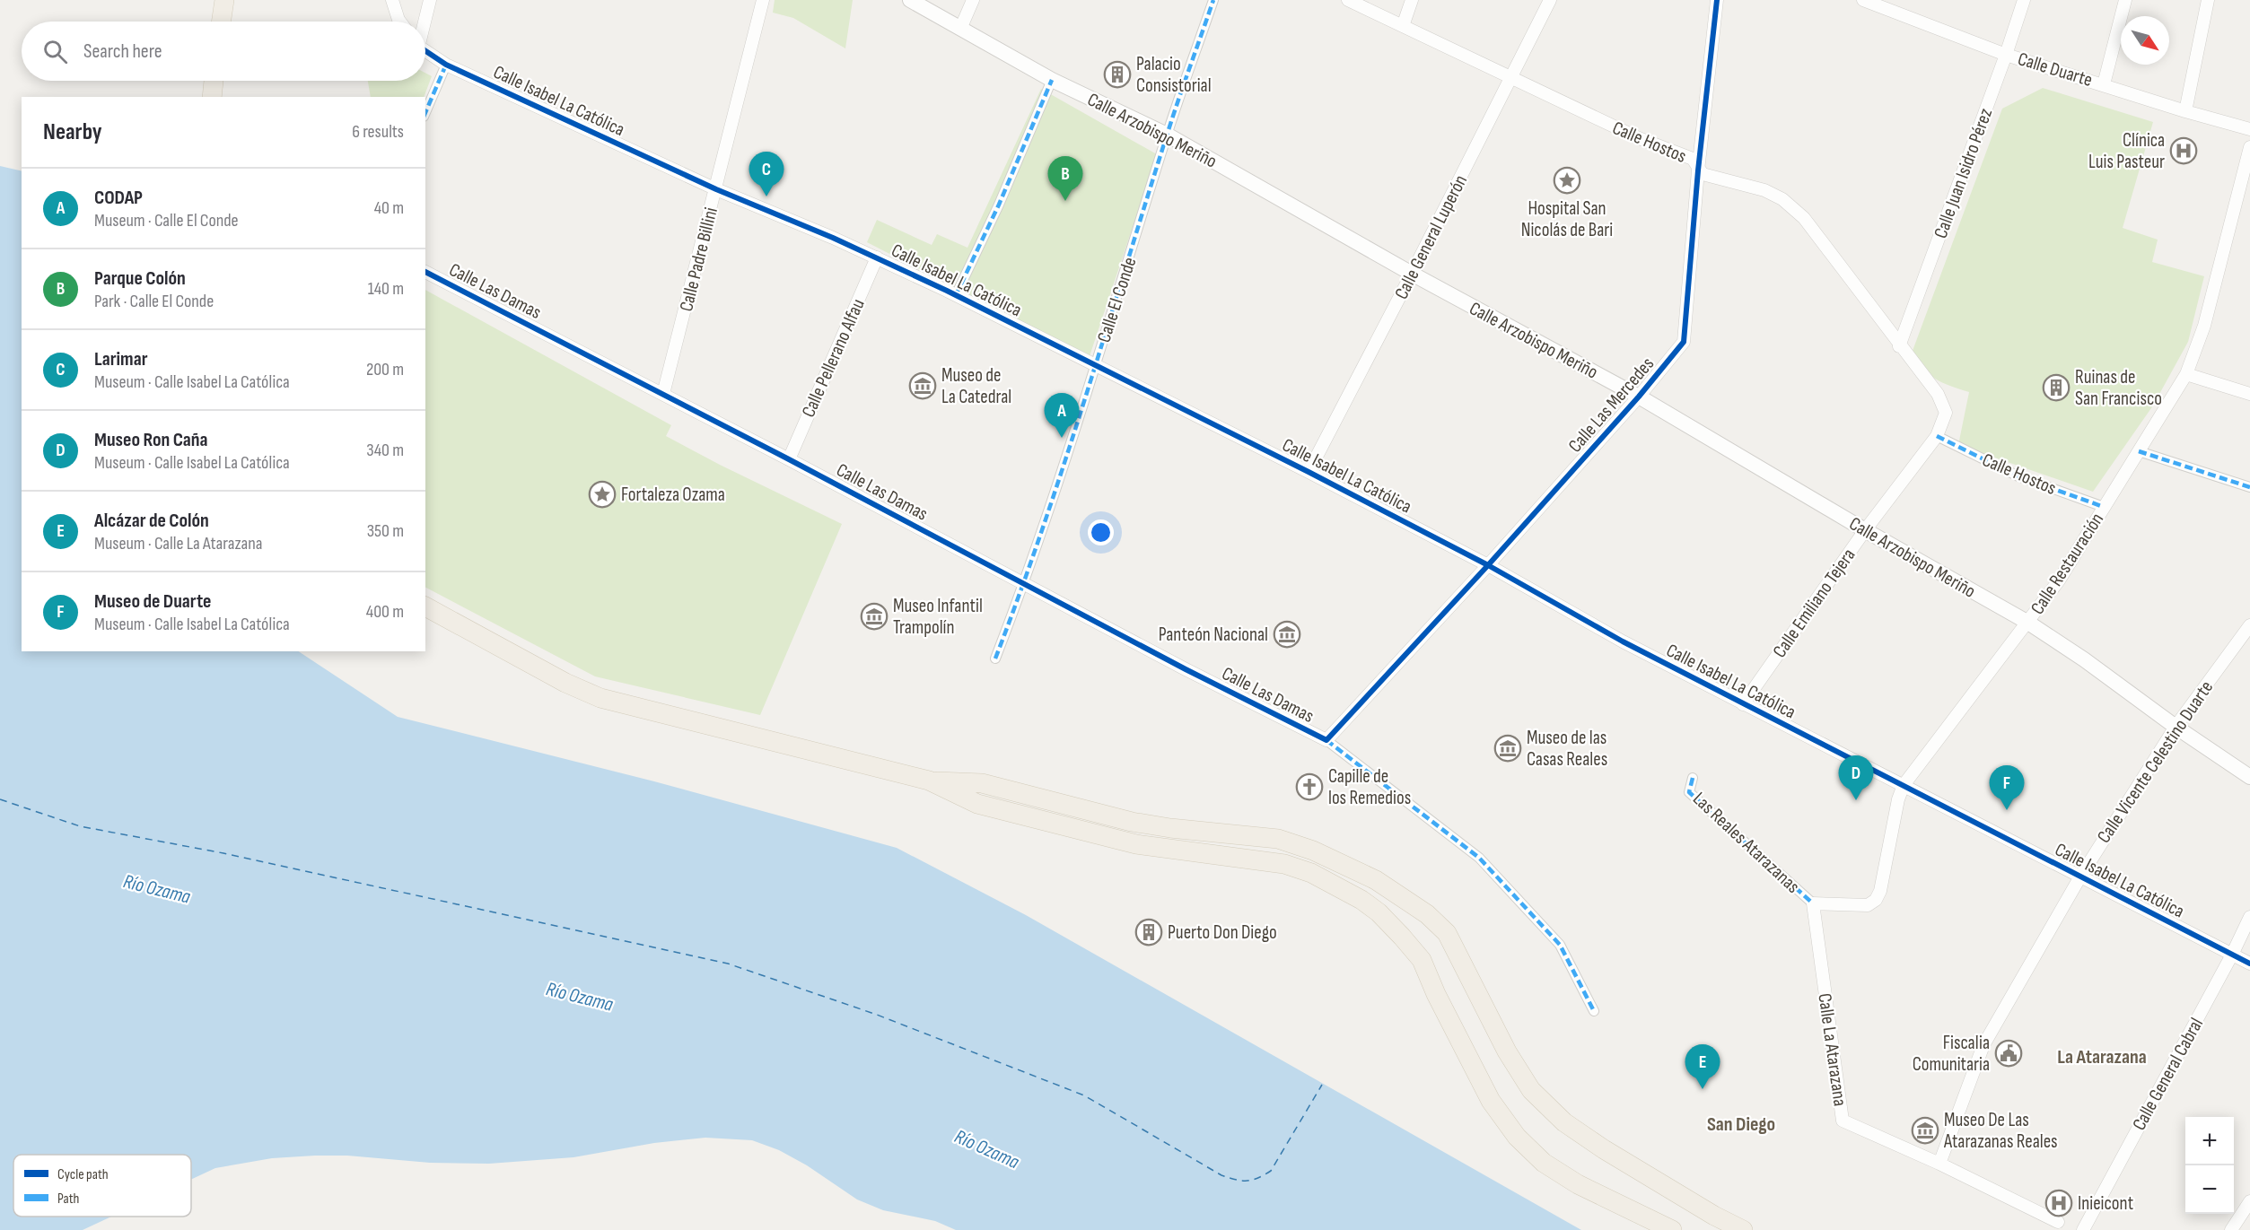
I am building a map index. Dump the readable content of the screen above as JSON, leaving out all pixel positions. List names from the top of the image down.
{
  "streets": {
    "street": [
      "Calle Duarte",
      "Calle Isabel La Católica",
      "Calle Arzobispo Meriño",
      "Calle Hostos",
      "Calle Juan Isidro Pérez",
      "Calle General Luperón",
      "Calle Padre Billini",
      "Calle Las Damas",
      "Calle El Conde",
      "Calle Pellerano Alfau",
      "Calle Las Mercedes",
      "Calle Restauración",
      "Calle Emiliano Tejera",
      "Calle Vicente Celestino Duarte",
      "Las Reales Atarazanas",
      "Calle La Atarazana",
      "Calle General Cabral"
    ]
  },
  "crossings": [
    ["Calle Duarte", "Calle Juan Isidro Pérez"],
    ["Calle Isabel La Católica", "Calle General Luperón"],
    ["Calle Isabel La Católica", "Calle Padre Billini"],
    ["Calle Isabel La Católica", "Calle El Conde"],
    ["Calle Isabel La Católica", "Calle Pellerano Alfau"],
    ["Calle Isabel La Católica", "Calle Las Mercedes"],
    ["Calle Isabel La Católica", "Calle Restauración"],
    ["Calle Isabel La Católica", "Calle Emiliano Tejera"],
    ["Calle Isabel La Católica", "Calle Vicente Celestino Duarte"],
    ["Calle Isabel La Católica", "Calle General Cabral"],
    ["Calle Arzobispo Meriño", "Calle General Luperón"],
    ["Calle Arzobispo Meriño", "Calle El Conde"],
    ["Calle Arzobispo Meriño", "Calle Las Mercedes"],
    ["Calle Arzobispo Meriño", "Calle Restauración"],
    ["Calle Arzobispo Meriño", "Calle Emiliano Tejera"],
    ["Calle Arzobispo Meriño", "Calle Vicente Celestino Duarte"],
    ["Calle Hostos", "Calle Juan Isidro Pérez"],
    ["Calle Hostos", "Calle General Luperón"],
    ["Calle Hostos", "Calle Las Mercedes"],
    ["Calle Hostos", "Calle Restauración"],
    ["Calle Hostos", "Calle Emiliano Tejera"],
    ["Calle Padre Billini", "Calle Las Damas"],
    ["Calle Las Damas", "Calle El Conde"],
    ["Calle Las Damas", "Calle Pellerano Alfau"],
    ["Calle Las Damas", "Calle Las Mercedes"],
    ["Calle Restauración", "Las Reales Atarazanas"],
    ["Calle Restauración", "Calle La Atarazana"],
    ["Calle Vicente Celestino Duarte", "Calle La Atarazana"],
    ["Las Reales Atarazanas", "Calle La Atarazana"]
  ],
  "districts": ["La Atarazana", "San Diego"],
  "water": ["Río Ozama"],
  "places": {
    "building": ["Palacio Consistorial", "Ruinas de San Francisco", "Puerto Don Diego"],
    "hospital": ["Clínica Luis Pasteur", "Inieicont"],
    "place": ["Hospital San Nicolás de Bari", "Fortaleza Ozama"],
    "museum": [
      "Museo de La Catedral",
      "Museo Infantil Trampolín",
      "Panteón Nacional",
      "Museo de las Casas Reales",
      "Museo De Las Atarazanas Reales"
    ],
    "church": ["Capille de los Remedios"],
    "public building": ["Fiscalia Comunitaria"]
  },
  "legend": ["Cycle path", "Path"],
  "north": "bottom right",
  "page": {
    "search": "Search here",
    "heading": ["Nearby", "6 results"],
    "pins": [
      "C",
      "B",
      "A",
      "D",
      "F",
      "E"
    ],
    "list": [
      {
        "mark": "A",
        "name": "CODAP",
        "note": "Museum · Calle El Conde",
        "value": "40 m"
      },
      {
        "mark": "B",
        "name": "Parque Colón",
        "note": "Park · Calle El Conde",
        "value": "140 m"
      },
      {
        "mark": "C",
        "name": "Larimar",
        "note": "Museum · Calle Isabel La Católica",
        "value": "200 m"
      },
      {
        "mark": "D",
        "name": "Museo Ron Caña",
        "note": "Museum · Calle Isabel La Católica",
        "value": "340 m"
      },
      {
        "mark": "E",
        "name": "Alcázar de Colón",
        "note": "Museum · Calle La Atarazana",
        "value": "350 m"
      },
      {
        "mark": "F",
        "name": "Museo de Duarte",
        "note": "Museum · Calle Isabel La Católica",
        "value": "400 m"
      }
    ],
    "map_buttons": ["+", "−"]
  }
}
